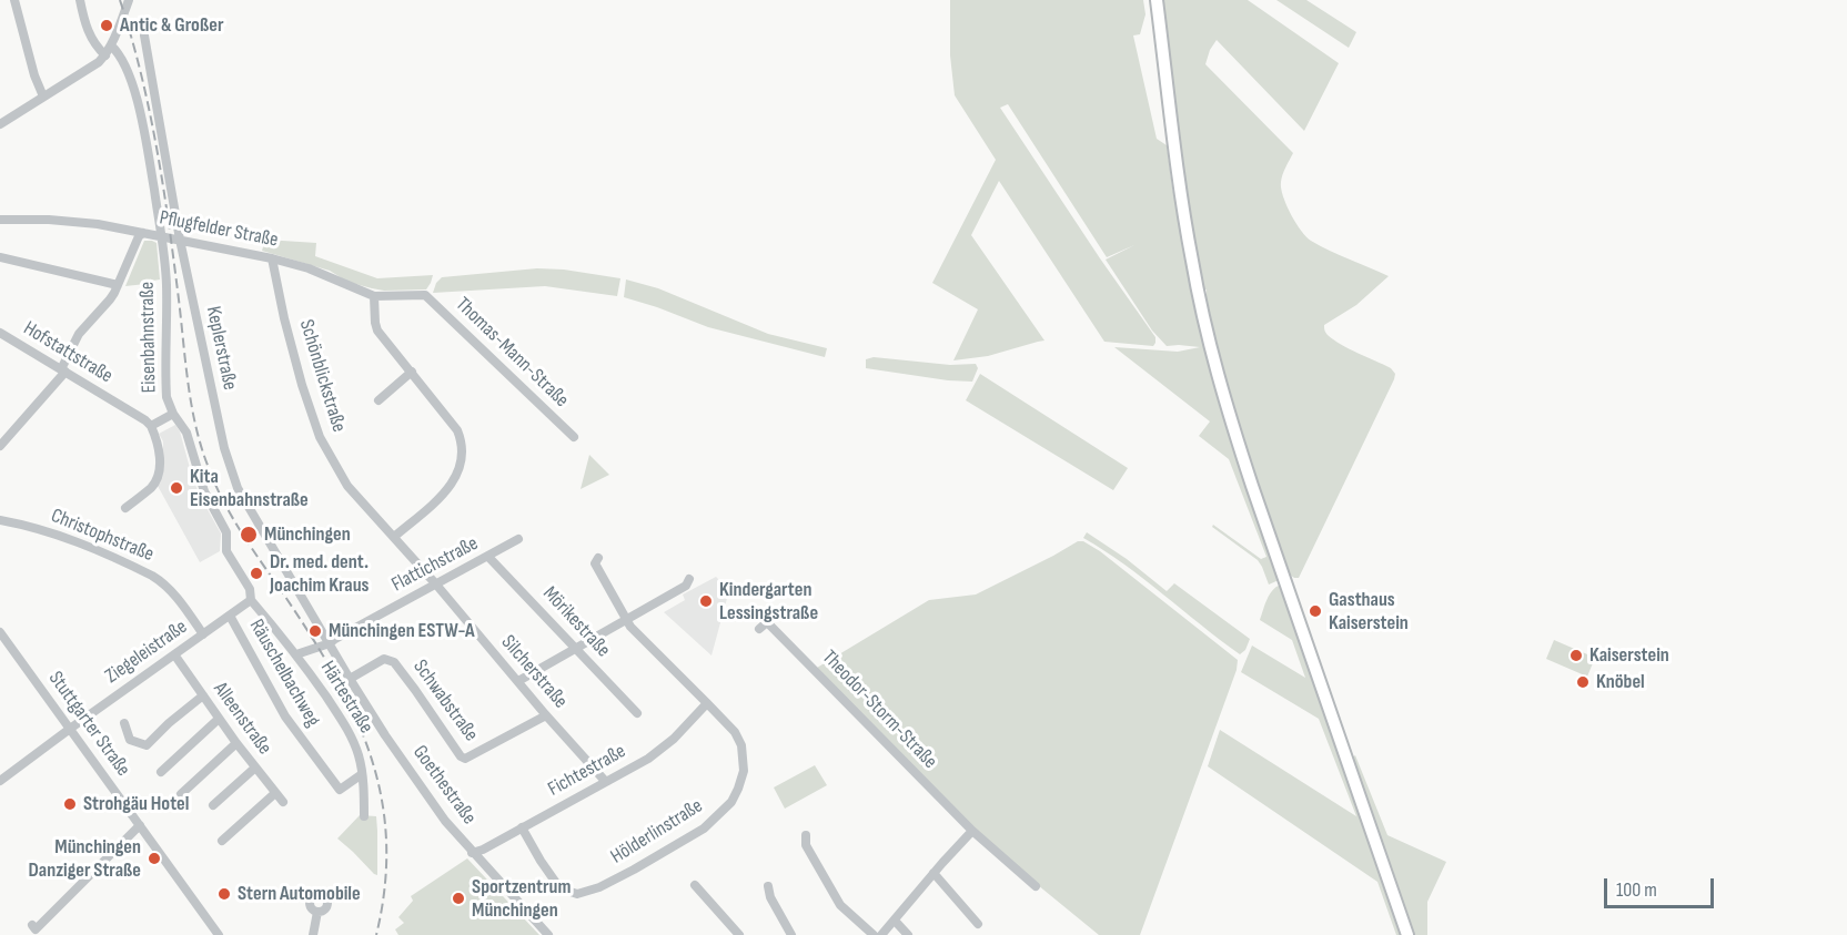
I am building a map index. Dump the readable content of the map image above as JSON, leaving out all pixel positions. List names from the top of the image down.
{
  "streets": {
    "street": [
      "Pflugfelder Straße",
      "Eisenbahnstraße",
      "Keplerstraße",
      "Hofstattstraße",
      "Thomas-Mann-Straße",
      "Schönblickstraße",
      "Christophstraße",
      "Flattichstraße",
      "Mörikestraße",
      "Ziegeleistraße",
      "Silcherstraße",
      "Räuschelbachweg",
      "Härtestraße",
      "Schwabstraße",
      "Theodor-Storm-Straße",
      "Alleenstraße",
      "Stuttgarter Straße",
      "Fichtestraße",
      "Goethestraße",
      "Hölderlinstraße"
    ]
  },
  "crossings": [
    ["Pflugfelder Straße", "Eisenbahnstraße"],
    ["Pflugfelder Straße", "Keplerstraße"],
    ["Pflugfelder Straße", "Thomas-Mann-Straße"],
    ["Pflugfelder Straße", "Schönblickstraße"],
    ["Eisenbahnstraße", "Ziegeleistraße"],
    ["Eisenbahnstraße", "Härtestraße"],
    ["Keplerstraße", "Flattichstraße"],
    ["Keplerstraße", "Goethestraße"],
    ["Schönblickstraße", "Flattichstraße"],
    ["Schönblickstraße", "Silcherstraße"],
    ["Christophstraße", "Ziegeleistraße"],
    ["Flattichstraße", "Mörikestraße"],
    ["Flattichstraße", "Silcherstraße"],
    ["Flattichstraße", "Härtestraße"],
    ["Flattichstraße", "Goethestraße"],
    ["Ziegeleistraße", "Räuschelbachweg"],
    ["Ziegeleistraße", "Alleenstraße"],
    ["Ziegeleistraße", "Stuttgarter Straße"],
    ["Silcherstraße", "Schwabstraße"],
    ["Silcherstraße", "Fichtestraße"],
    ["Räuschelbachweg", "Härtestraße"],
    ["Schwabstraße", "Goethestraße"],
    ["Fichtestraße", "Goethestraße"],
    ["Fichtestraße", "Hölderlinstraße"]
  ],
  "places": [
    "Antic & Großer",
    "Kita Eisenbahnstraße",
    "Münchingen",
    "Dr. med. dent. Joachim Kraus",
    "Kindergarten Lessingstraße",
    "Gasthaus Kaiserstein",
    "Münchingen ESTW-A",
    "Kaiserstein",
    "Knöbel",
    "Strohgäu Hotel",
    "Münchingen Danziger Straße",
    "Stern Automobile",
    "Sportzentrum Münchingen"
  ],
  "scale_bar": "100 m"
}
